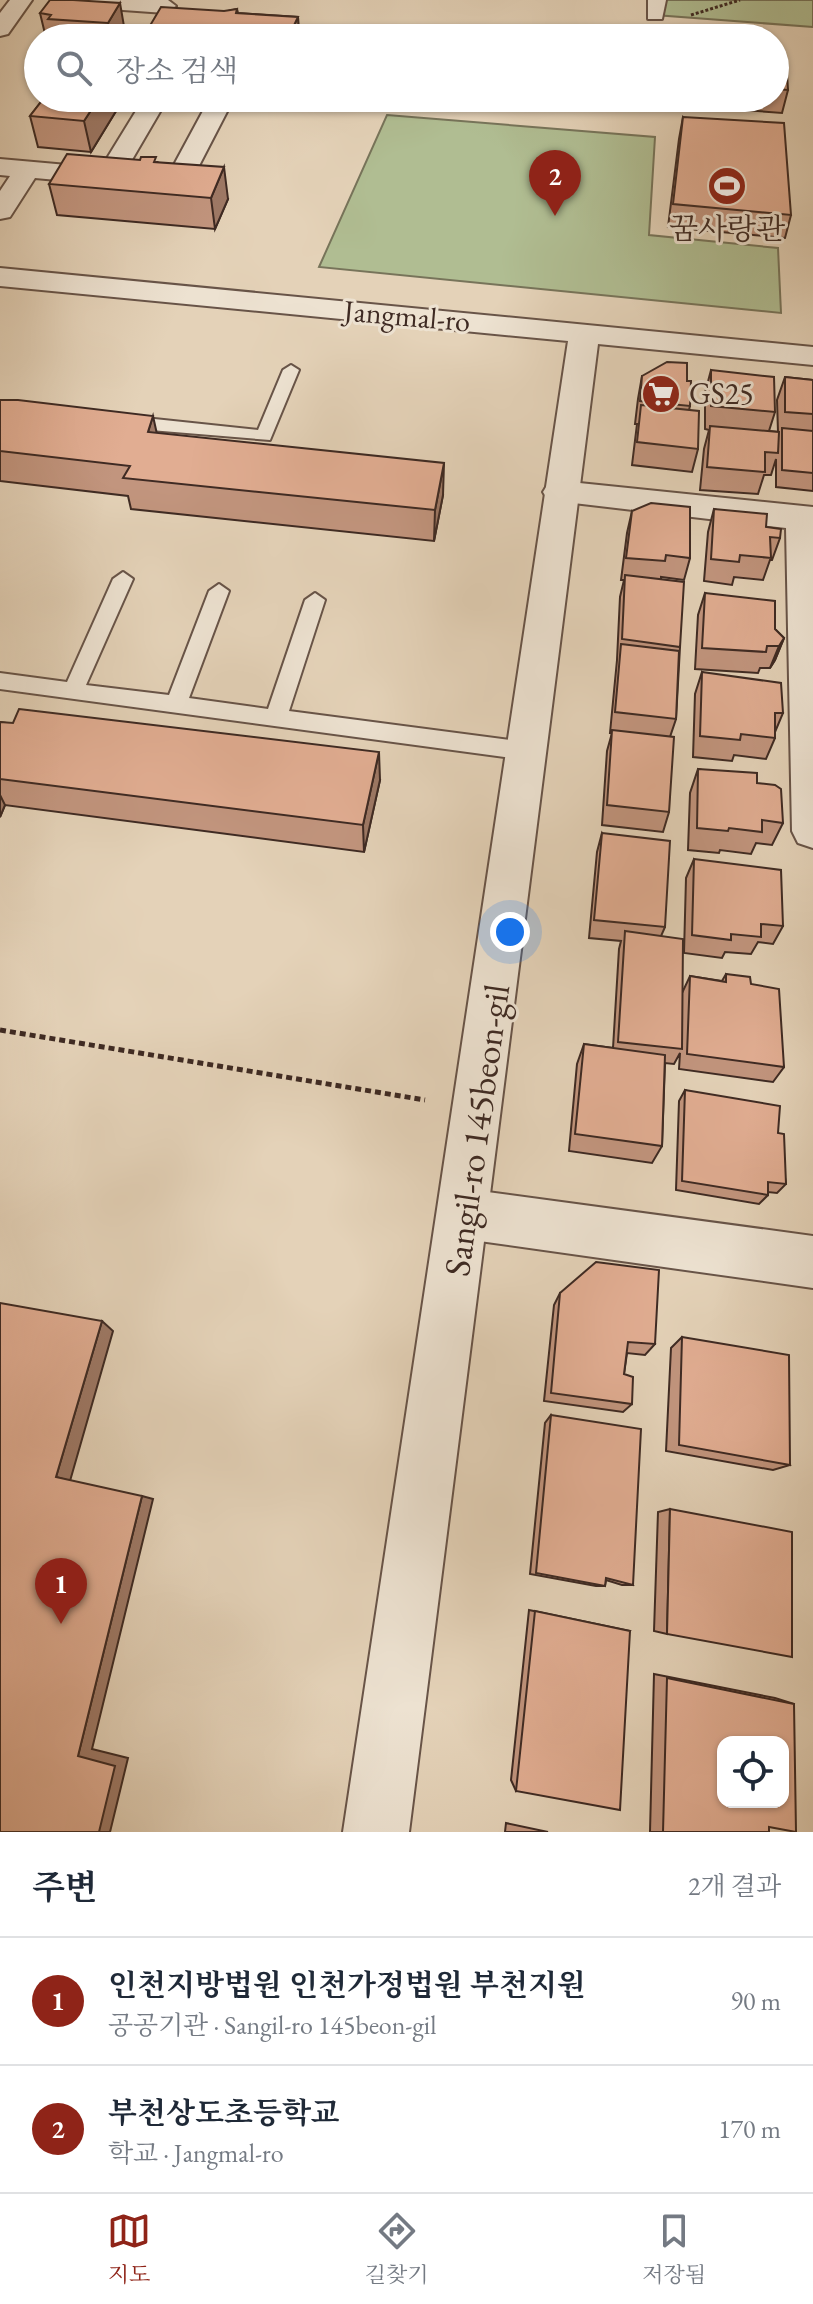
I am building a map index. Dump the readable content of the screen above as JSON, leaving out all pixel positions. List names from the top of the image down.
{
  "streets": {
    "street": ["Jangmal-ro", "Sangil-ro 145beon-gil"]
  },
  "crossings": [
    ["Jangmal-ro", "Sangil-ro 145beon-gil"]
  ],
  "places": {
    "sports": ["꿈사랑관"],
    "supermarket": ["GS25"]
  },
  "page": {
    "search": "장소 검색",
    "pins": ["2", "1"],
    "heading": ["주변", "2개 결과"],
    "list": [
      {
        "mark": "1",
        "name": "인천지방법원 인천가정법원 부천지원",
        "note": "공공기관 · Sangil-ro 145beon-gil",
        "value": "90 m"
      },
      {
        "mark": "2",
        "name": "부천상도초등학교",
        "note": "학교 · Jangmal-ro",
        "value": "170 m"
      }
    ],
    "nav": ["지도", "길찾기", "저장됨"]
  }
}
